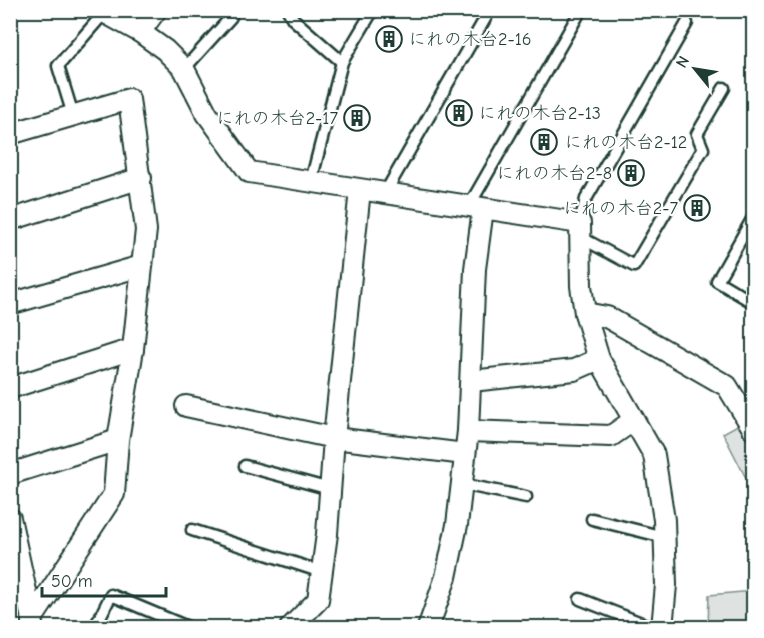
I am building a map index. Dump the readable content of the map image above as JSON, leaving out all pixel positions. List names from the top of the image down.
{
  "places": {
    "building": [
      "にれの木台2-16",
      "にれの木台2-13",
      "にれの木台2-17",
      "にれの木台2-12",
      "にれの木台2-8",
      "にれの木台2-7"
    ]
  },
  "scale_bar": "50 m",
  "north": "top left"
}
